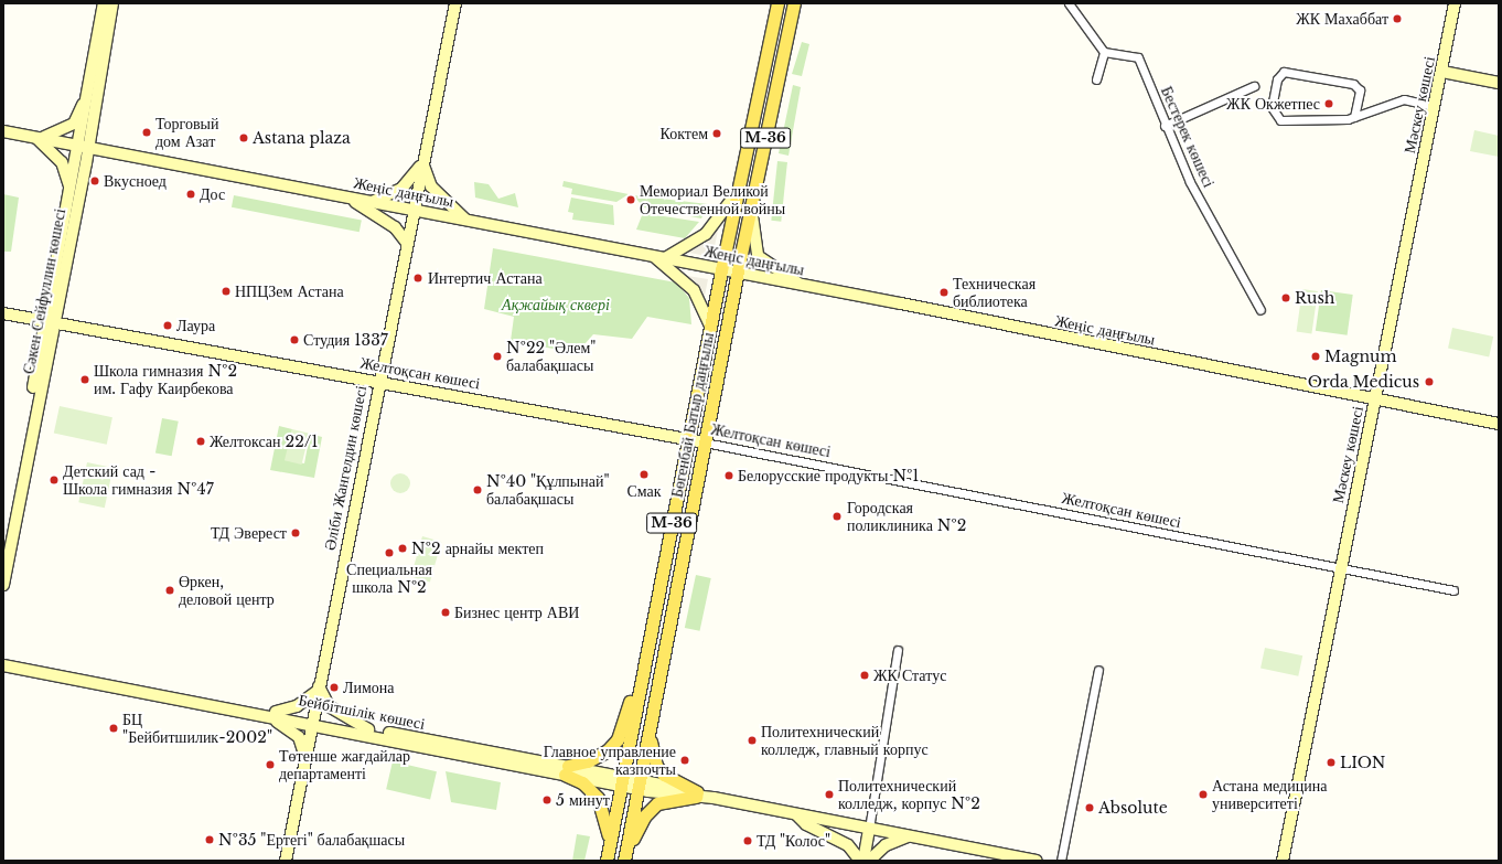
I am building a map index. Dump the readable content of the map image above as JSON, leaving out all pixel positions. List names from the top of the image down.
{
  "streets": {
    "main road": [
      "Мәскеу көшесі",
      "M-36",
      "Жеңіс даңғылы",
      "Сәкен Сейфуллин көшесі",
      "Желтоқсан көшесі",
      "Бөгенбай Батыр даңғылы",
      "Әліби Жангелдин көшесі",
      "Бейбітшілік көшесі"
    ],
    "street": ["Бестерек көшесі"]
  },
  "crossings": [
    ["Мәскеу көшесі", "Жеңіс даңғылы"],
    ["Мәскеу көшесі", "Желтоқсан көшесі"],
    ["Жеңіс даңғылы", "Сәкен Сейфуллин көшесі"],
    ["Жеңіс даңғылы", "Бөгенбай Батыр даңғылы"],
    ["Жеңіс даңғылы", "Әліби Жангелдин көшесі"],
    ["Сәкен Сейфуллин көшесі", "Желтоқсан көшесі"],
    ["Желтоқсан көшесі", "Бөгенбай Батыр даңғылы"],
    ["Желтоқсан көшесі", "Әліби Жангелдин көшесі"],
    ["Бөгенбай Батыр даңғылы", "Бейбітшілік көшесі"],
    ["Әліби Жангелдин көшесі", "Бейбітшілік көшесі"]
  ],
  "parks": ["Ақжайық сквері"],
  "places": [
    "ЖК Махаббат",
    "ЖК Окжетпес",
    "Торговый дом Азат",
    "Коктем",
    "Astana plaza",
    "Вкусноед",
    "Дос",
    "Мемориал Великой Отечественной войны",
    "Интертич Астана",
    "НПЦЗем Астана",
    "Техническая библиотека",
    "Rush",
    "Лаура",
    "Студия 1337",
    "№22 \"Әлем\" балабақшасы",
    "Magnum",
    "Школа гимназия №2 им. Гафу Каирбекова",
    "Orda Medicus",
    "Желтоксан 22/1",
    "Смак",
    "Белорусские продукты №1",
    "Детский сад - Школа гимназия №47",
    "№40 \"Құлпынай\" балабақшасы",
    "Городская поликлиника №2",
    "ТД Эверест",
    "№2 арнайы мектеп",
    "Специальная школа №2",
    "Өркен, деловой центр",
    "Бизнес центр АВИ",
    "ЖК Статус",
    "Лимона",
    "БЦ \"Бейбитшилик-2002\"",
    "Политехнический колледж, главный корпус",
    "Главное управление казпочты",
    "LION",
    "Төтенше жағдайлар департаменті",
    "Политехнический колледж, корпус №2",
    "Астана медицина университеті",
    "5 минут",
    "Absolute",
    "№35 \"Ертегі\" балабақшасы",
    "ТД \"Колос\""
  ]
}
